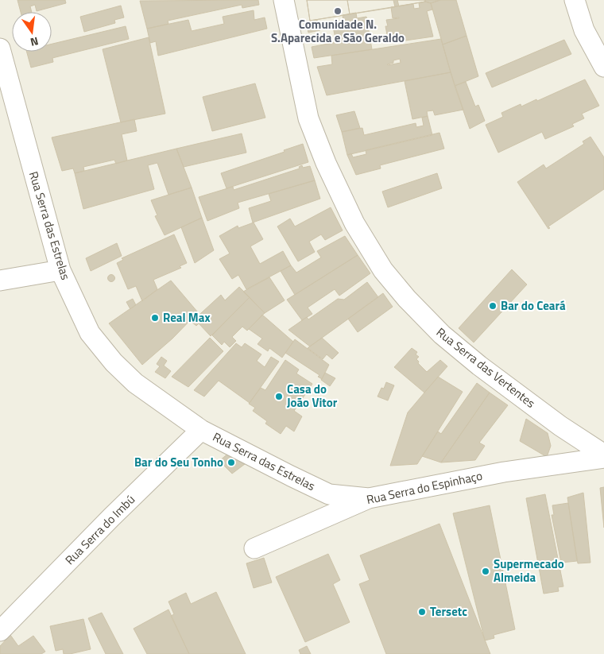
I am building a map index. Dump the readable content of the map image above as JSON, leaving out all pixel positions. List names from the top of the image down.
{
  "streets": {
    "street": [
      "Rua Serra das Estrelas",
      "Rua Serra das Vertentes",
      "Rua Serra do Espinhaço",
      "Rua Serra do Imbú"
    ]
  },
  "crossings": [
    ["Rua Serra das Estrelas", "Rua Serra do Espinhaço"],
    ["Rua Serra das Estrelas", "Rua Serra do Imbú"]
  ],
  "places": [
    "Comunidade N. S.Aparecida e São Geraldo",
    "Bar do Ceará",
    "Real Max",
    "Casa do João Vitor",
    "Bar do Seu Tonho",
    "Supermecado Almeida",
    "Tersetc"
  ],
  "north": "bottom"
}
